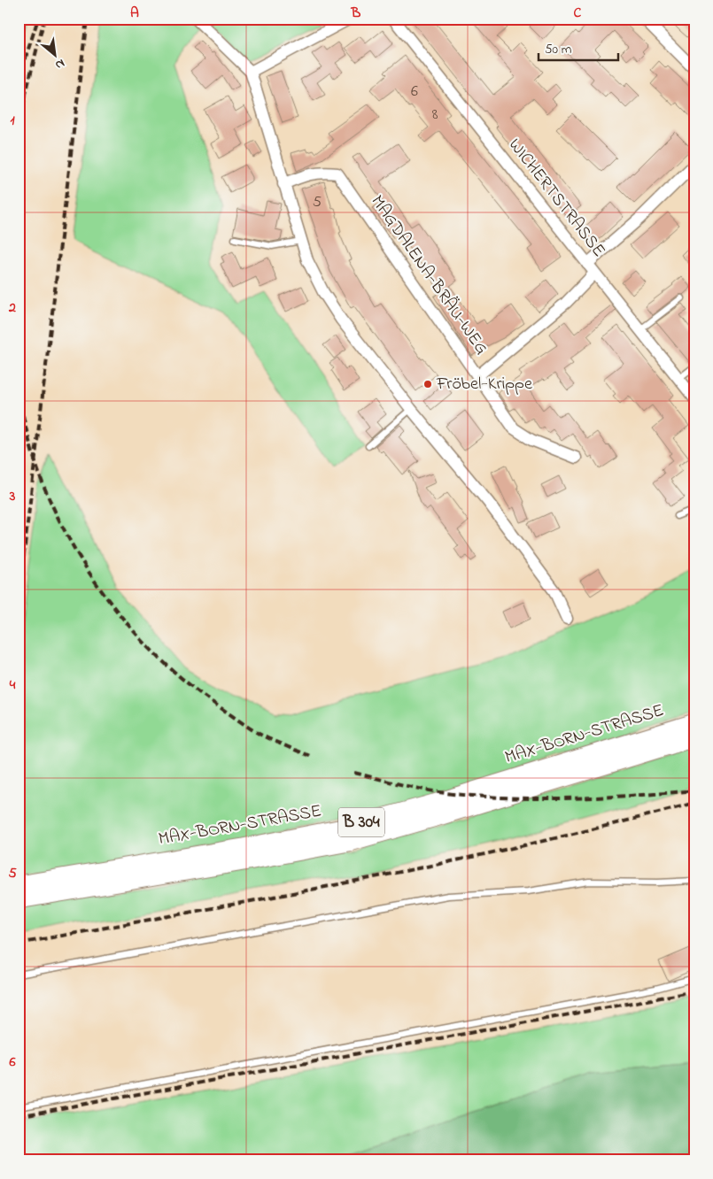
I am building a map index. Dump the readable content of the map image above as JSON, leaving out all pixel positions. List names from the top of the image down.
{
  "streets": {
    "main road": ["MAX-BORN-STRASSE", "B 304"],
    "street": ["WICHERTSTRASSE", "MAGDALENA-BRÄU-WEG"]
  },
  "places": ["Fröbel-Krippe"],
  "house_numbers": ["6", "8", "5"],
  "scale_bar": "50 m",
  "north": "bottom right",
  "grid": {
    "columns": ["A", "B", "C"],
    "rows": [
      "1",
      "2",
      "3",
      "4",
      "5",
      "6"
    ]
  }
}
